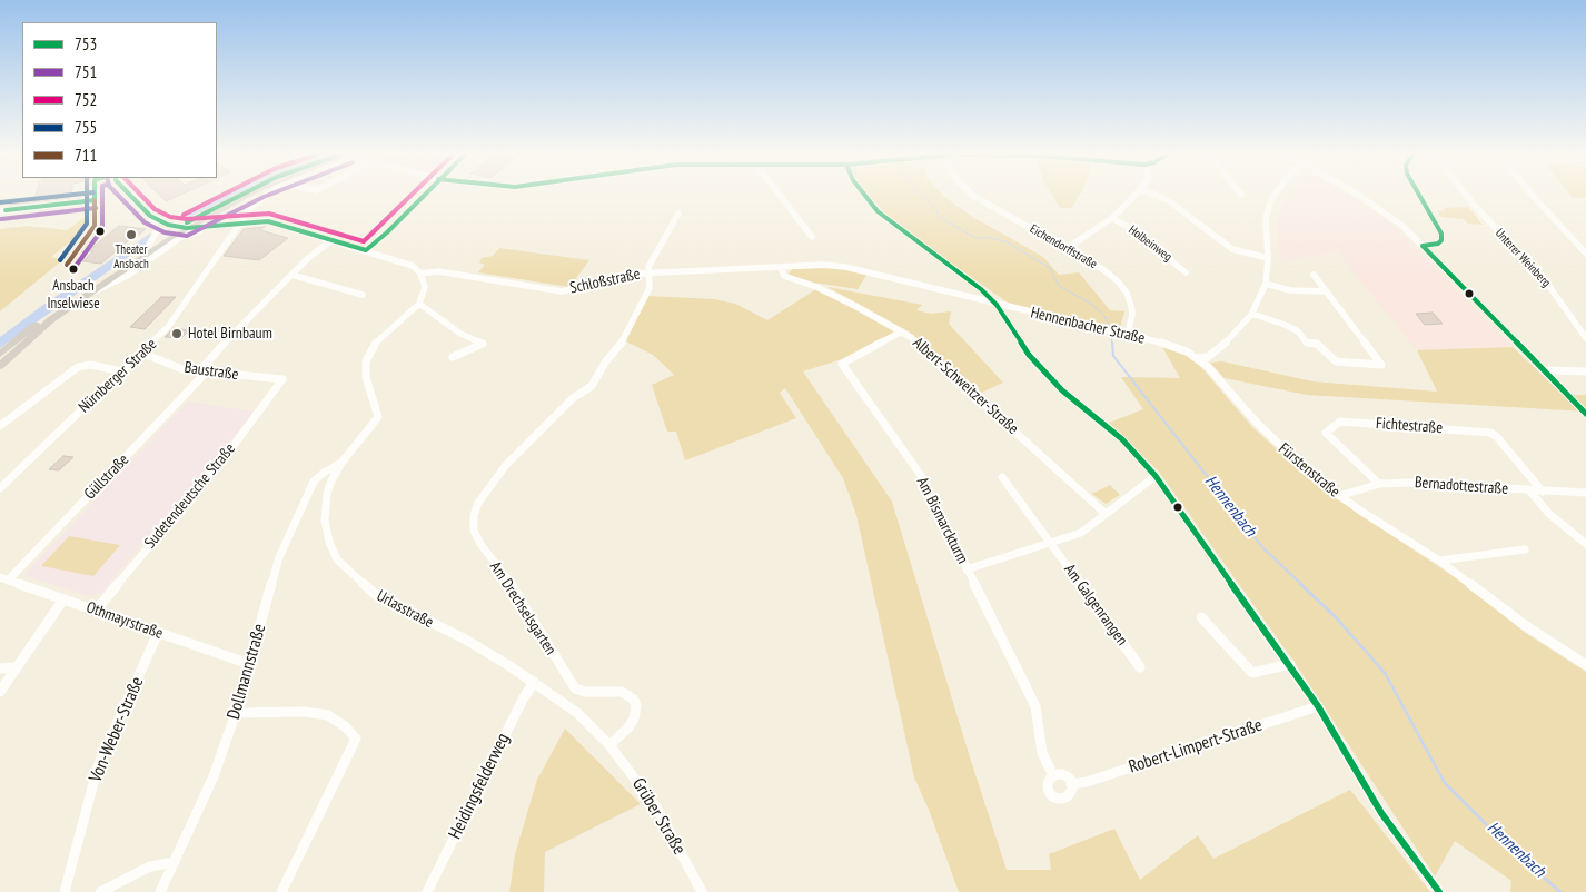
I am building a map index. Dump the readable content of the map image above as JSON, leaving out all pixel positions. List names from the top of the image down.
{
  "streets": {
    "street": [
      "Holbeinweg",
      "Eichendorffstraße",
      "Unterer Weinberg",
      "Schloßstraße",
      "Hennenbacher Straße",
      "Baustraße",
      "Nürnberger Straße",
      "Albert-Schweitzer-Straße",
      "Fichtestraße",
      "Fürstenstraße",
      "Güllstraße",
      "Bernadottestraße",
      "Sudetendeutsche Straße",
      "Am Bismarckturm",
      "Am Galgenrangen",
      "Am Drechselsgarten",
      "Urlasstraße",
      "Othmayrstraße",
      "Dollmannstraße",
      "Von-Weber-Straße",
      "Robert-Limpert-Straße",
      "Heidingsfelderweg",
      "Grüber Straße"
    ]
  },
  "crossings": [
    ["Eichendorffstraße", "Hennenbacher Straße"],
    ["Schloßstraße", "Hennenbacher Straße"],
    ["Schloßstraße", "Nürnberger Straße"],
    ["Schloßstraße", "Albert-Schweitzer-Straße"],
    ["Schloßstraße", "Güllstraße"],
    ["Schloßstraße", "Am Drechselsgarten"],
    ["Hennenbacher Straße", "Fürstenstraße"],
    ["Baustraße", "Nürnberger Straße"],
    ["Baustraße", "Güllstraße"],
    ["Baustraße", "Sudetendeutsche Straße"],
    ["Albert-Schweitzer-Straße", "Am Bismarckturm"],
    ["Fichtestraße", "Bernadottestraße"],
    ["Fürstenstraße", "Bernadottestraße"],
    ["Güllstraße", "Othmayrstraße"],
    ["Sudetendeutsche Straße", "Othmayrstraße"],
    ["Am Bismarckturm", "Robert-Limpert-Straße"],
    ["Am Drechselsgarten", "Urlasstraße"],
    ["Am Drechselsgarten", "Grüber Straße"],
    ["Urlasstraße", "Dollmannstraße"],
    ["Urlasstraße", "Heidingsfelderweg"],
    ["Urlasstraße", "Grüber Straße"],
    ["Othmayrstraße", "Dollmannstraße"],
    ["Othmayrstraße", "Von-Weber-Straße"]
  ],
  "water": ["Hennenbach"],
  "places": ["Theater Ansbach", "Ansbach Inselwiese", "Hotel Birnbaum"],
  "lines": [
    "transit line 753",
    "transit line 751",
    "transit line 752",
    "transit line 755",
    "transit line 711"
  ],
  "legend": [
    "753",
    "751",
    "752",
    "755",
    "711"
  ]
}
